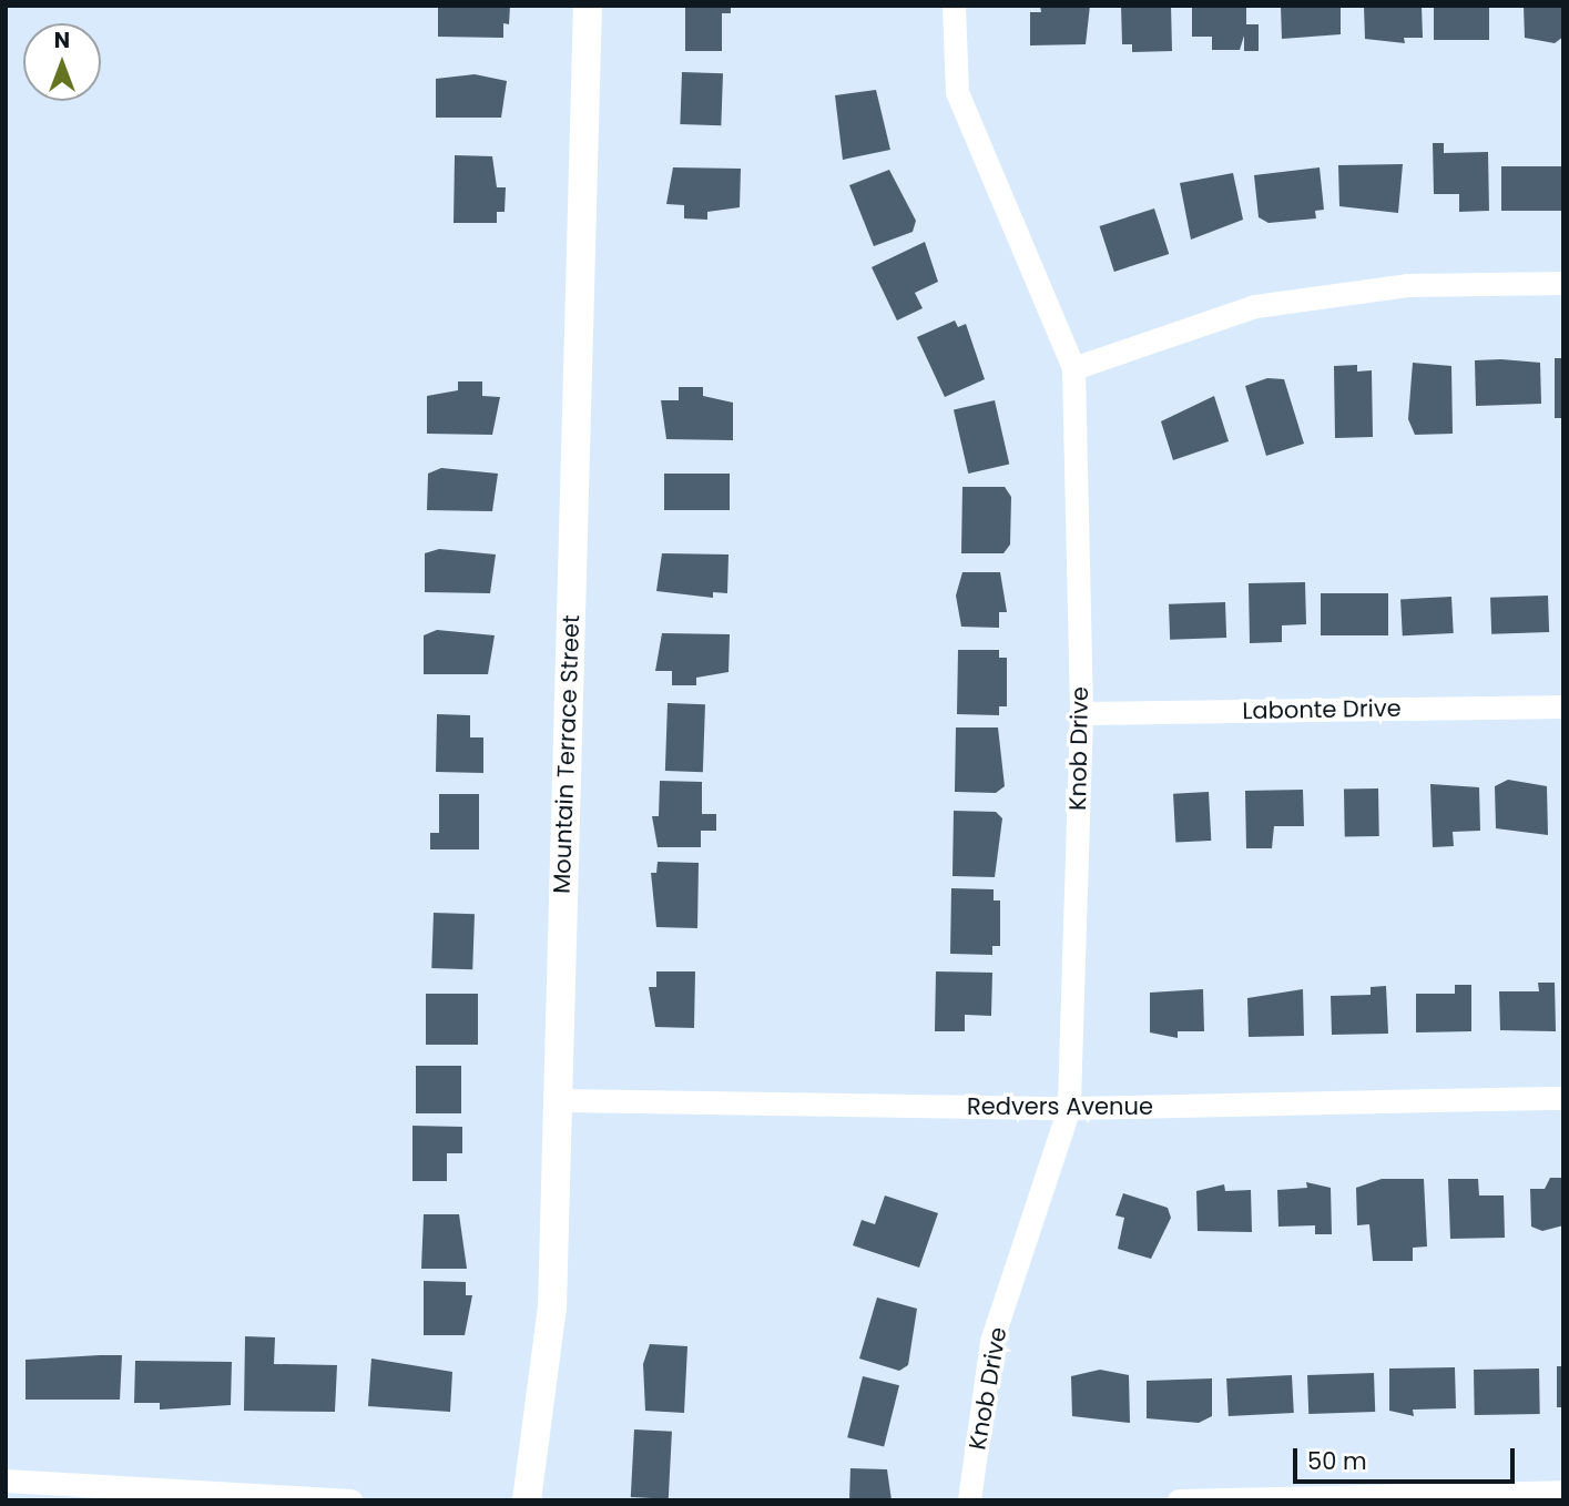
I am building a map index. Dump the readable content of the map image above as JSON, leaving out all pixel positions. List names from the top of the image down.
{
  "streets": {
    "street": [
      "Labonte Drive",
      "Knob Drive",
      "Mountain Terrace Street",
      "Redvers Avenue"
    ]
  },
  "crossings": [
    ["Labonte Drive", "Knob Drive"],
    ["Knob Drive", "Redvers Avenue"],
    ["Mountain Terrace Street", "Redvers Avenue"]
  ],
  "scale_bar": "50 m",
  "north": "top"
}
